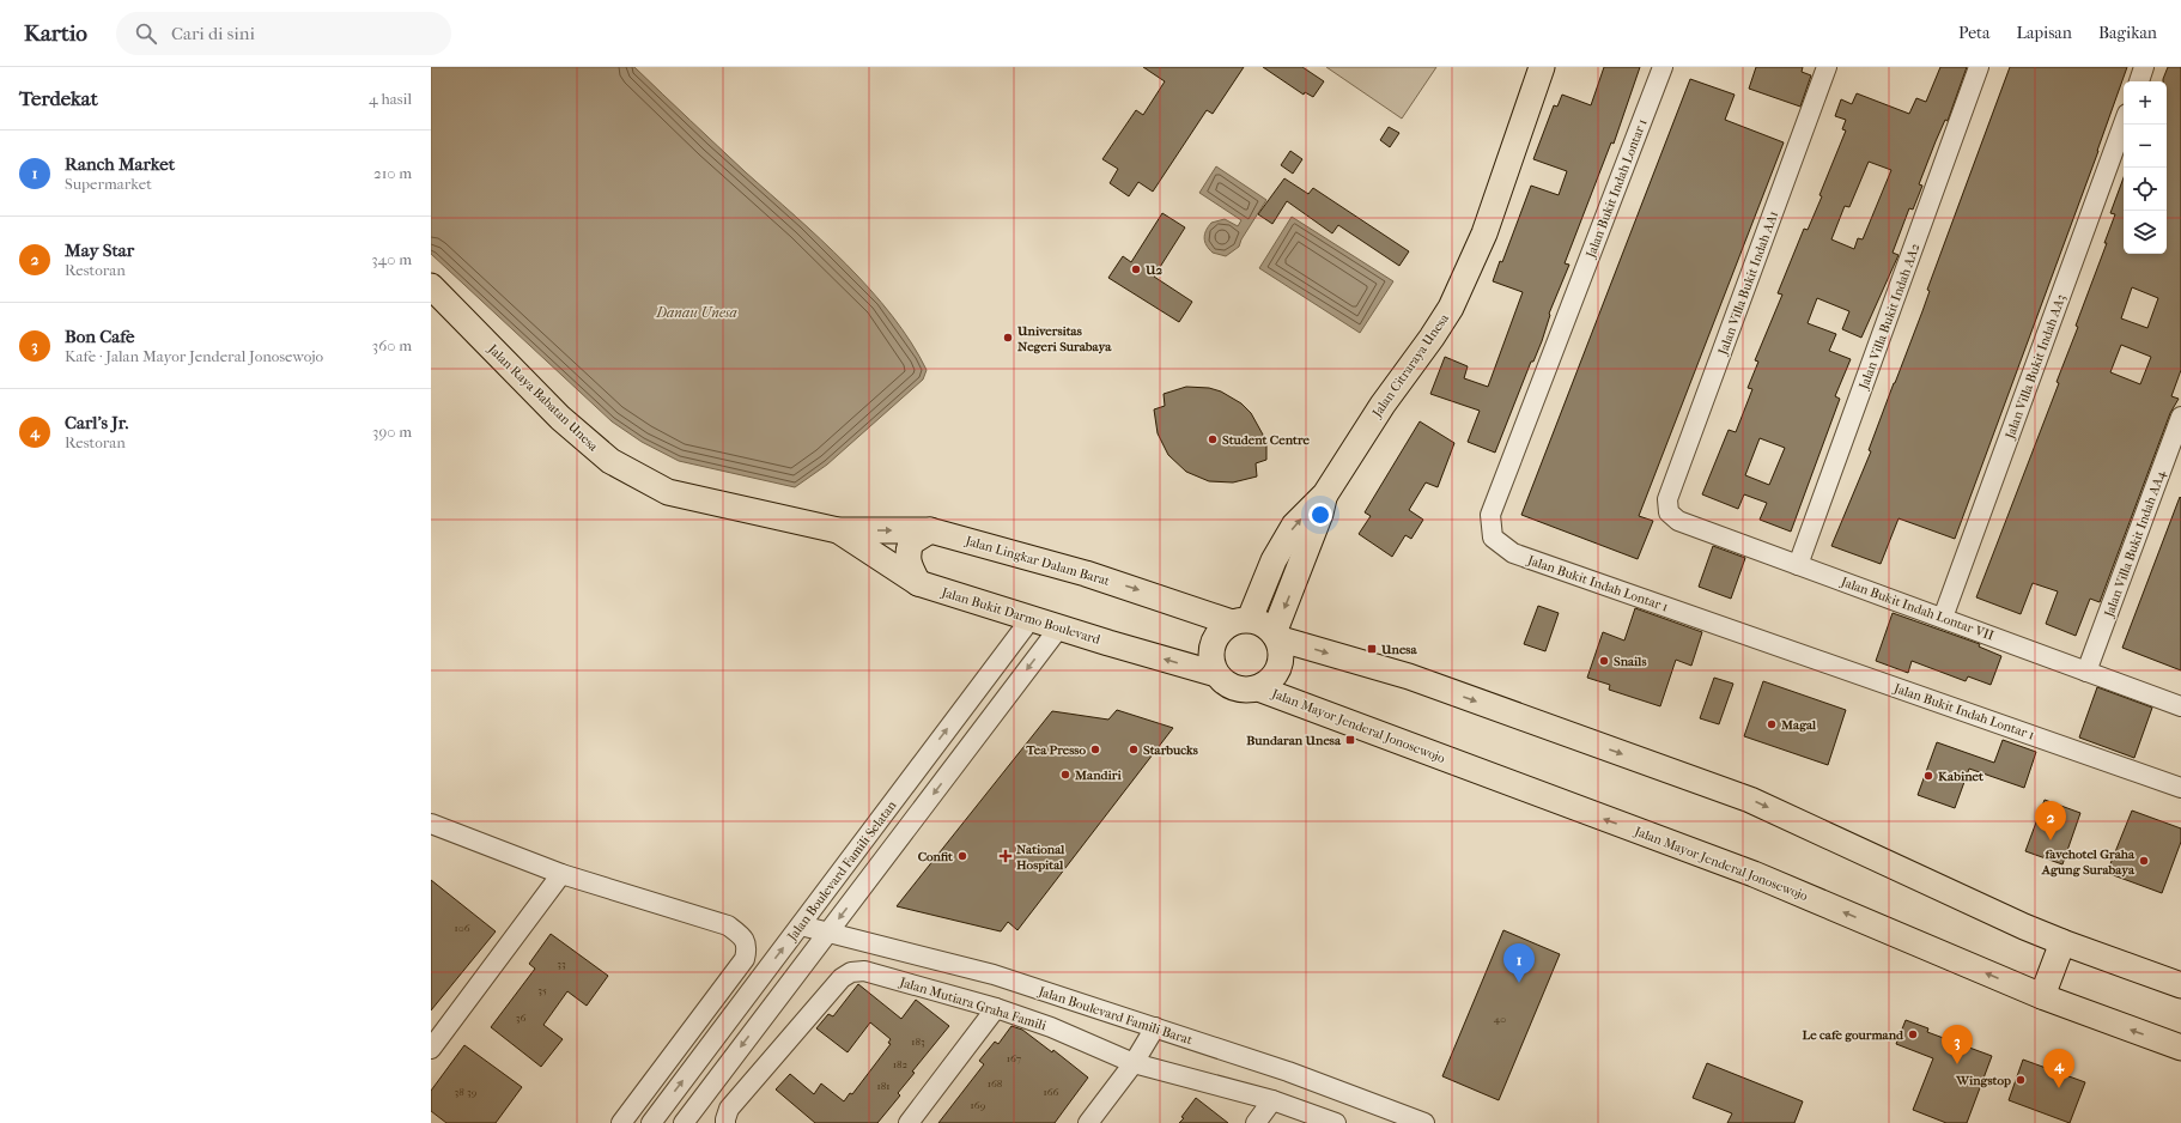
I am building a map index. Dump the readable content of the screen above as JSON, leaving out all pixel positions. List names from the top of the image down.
{
  "streets": {
    "main road": [
      "Jalan Citraraya Unesa",
      "Jalan Raya Babatan Unesa",
      "Jalan Lingkar Dalam Barat",
      "Jalan Bukit Darmo Boulevard",
      "Jalan Mayor Jenderal Jonosewojo"
    ],
    "street": [
      "Jalan Bukit Indah Lontar 1",
      "Jalan Villa Bukit Indah AA1",
      "Jalan Villa Bukit Indah AA2",
      "Jalan Villa Bukit Indah AA3",
      "Jalan Villa Bukit Indah AA4",
      "Jalan Bukit Indah Lontar VII",
      "Jalan Boulevard Famili Selatan",
      "Jalan Mutiara Graha Famili",
      "Jalan Boulevard Famili Barat"
    ]
  },
  "crossings": [
    ["Jalan Villa Bukit Indah AA1", "Jalan Bukit Indah Lontar VII"],
    ["Jalan Villa Bukit Indah AA2", "Jalan Bukit Indah Lontar VII"],
    ["Jalan Citraraya Unesa", "Jalan Lingkar Dalam Barat"],
    ["Jalan Citraraya Unesa", "Jalan Bukit Darmo Boulevard"],
    ["Jalan Citraraya Unesa", "Jalan Mayor Jenderal Jonosewojo"],
    ["Jalan Villa Bukit Indah AA3", "Jalan Bukit Indah Lontar VII"],
    ["Jalan Raya Babatan Unesa", "Jalan Lingkar Dalam Barat"],
    ["Jalan Raya Babatan Unesa", "Jalan Bukit Darmo Boulevard"],
    ["Jalan Villa Bukit Indah AA4", "Jalan Bukit Indah Lontar VII"],
    ["Jalan Lingkar Dalam Barat", "Jalan Bukit Darmo Boulevard"],
    ["Jalan Lingkar Dalam Barat", "Jalan Mayor Jenderal Jonosewojo"],
    ["Jalan Bukit Darmo Boulevard", "Jalan Mayor Jenderal Jonosewojo"],
    ["Jalan Bukit Darmo Boulevard", "Jalan Boulevard Famili Selatan"],
    ["Jalan Boulevard Famili Selatan", "Jalan Boulevard Famili Barat"]
  ],
  "one_way": ["Jalan Lingkar Dalam Barat", "Jalan Bukit Darmo Boulevard"],
  "water": ["Danau Unesa"],
  "places": {
    "other": [
      "U2",
      "Universitas Negeri Surabaya",
      "Student Centre",
      "Snails",
      "Magal",
      "Tea Presso",
      "Starbucks",
      "Mandiri",
      "Kabinet",
      "Confit",
      "favehotel Graha Agung Surabaya",
      "Le cafe gourmand",
      "Wingstop"
    ],
    "transit": ["Unesa", "Bundaran Unesa"],
    "health": ["National Hospital"]
  },
  "house_numbers": [
    "106",
    "33",
    "35",
    "36",
    "40",
    "183",
    "167",
    "182",
    "168",
    "181",
    "38-39",
    "166",
    "169"
  ],
  "page": {
    "header": "Kartio",
    "search": "Cari di sini",
    "nav": ["Peta", "Lapisan", "Bagikan"],
    "heading": ["Terdekat", "4 hasil"],
    "map_buttons": ["+", "−"],
    "list": [
      {
        "mark": "1",
        "name": "Ranch Market",
        "note": "Supermarket",
        "value": "210 m"
      },
      {
        "mark": "2",
        "name": "May Star",
        "note": "Restoran",
        "value": "340 m"
      },
      {
        "mark": "3",
        "name": "Bon Cafe",
        "note": "Kafe · Jalan Mayor Jenderal Jonosewojo",
        "value": "360 m"
      },
      {
        "mark": "4",
        "name": "Carl's Jr.",
        "note": "Restoran",
        "value": "390 m"
      }
    ],
    "pins": [
      "2",
      "1",
      "3",
      "4"
    ]
  }
}
